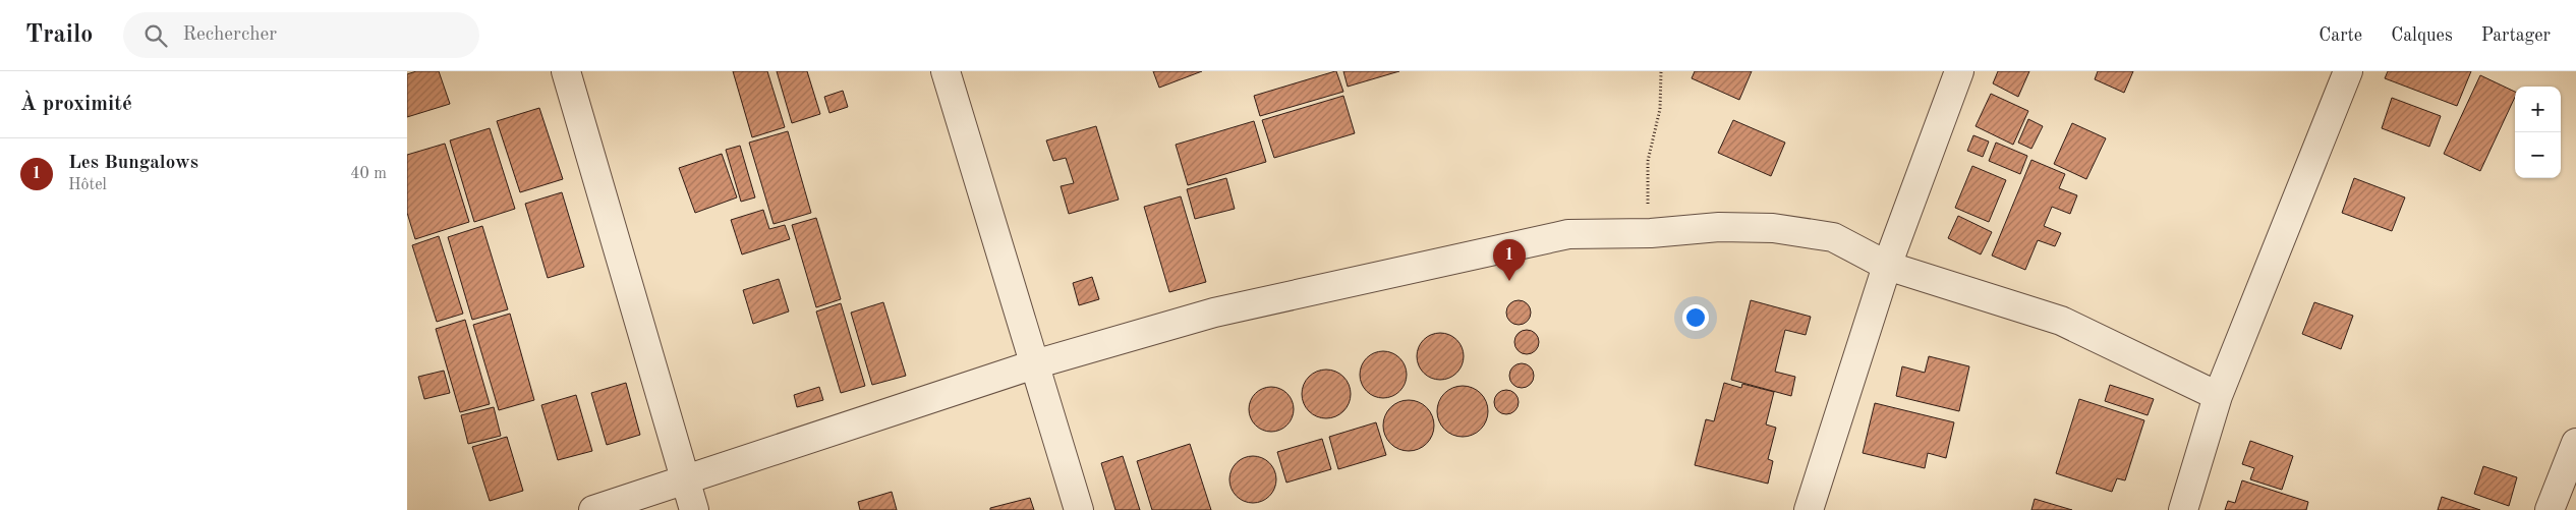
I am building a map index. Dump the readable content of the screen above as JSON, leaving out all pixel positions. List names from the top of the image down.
{
  "page": {
    "header": "Trailo",
    "search": "Rechercher",
    "nav": ["Carte", "Calques", "Partager"],
    "heading": "À proximité",
    "map_buttons": ["+", "−"],
    "list": [
      {
        "mark": "1",
        "name": "Les Bungalows",
        "note": "Hôtel",
        "value": "40 m"
      }
    ],
    "pins": "1"
  }
}
